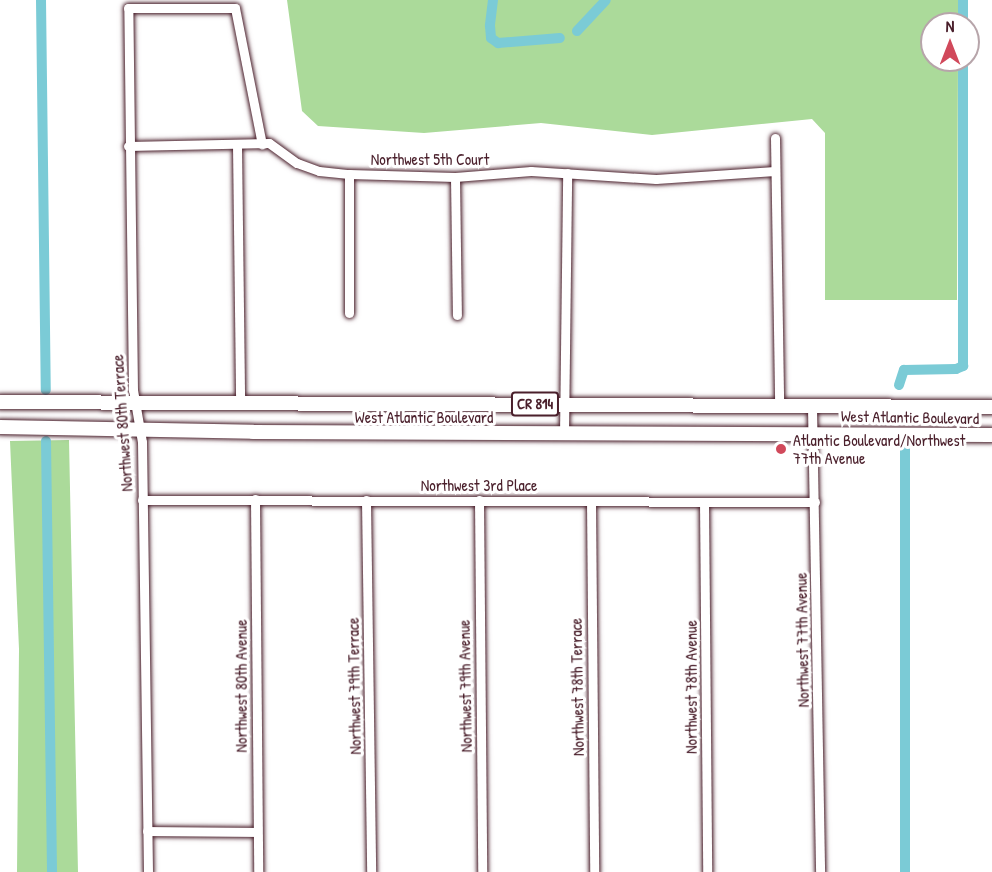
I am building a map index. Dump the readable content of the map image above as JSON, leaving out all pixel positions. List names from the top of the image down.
{
  "streets": {
    "main road": ["CR 814", "West Atlantic Boulevard"],
    "street": [
      "Northwest 5th Court",
      "Northwest 80th Terrace",
      "Northwest 3rd Place",
      "Northwest 77th Avenue",
      "Northwest 80th Avenue",
      "Northwest 79th Terrace",
      "Northwest 79th Avenue",
      "Northwest 78th Terrace",
      "Northwest 78th Avenue"
    ]
  },
  "crossings": [
    ["Northwest 5th Court", "Northwest 80th Terrace"],
    ["West Atlantic Boulevard", "Northwest 80th Terrace"],
    ["West Atlantic Boulevard", "Northwest 77th Avenue"],
    ["Northwest 80th Terrace", "Northwest 3rd Place"],
    ["Northwest 3rd Place", "Northwest 77th Avenue"],
    ["Northwest 3rd Place", "Northwest 80th Avenue"],
    ["Northwest 3rd Place", "Northwest 79th Terrace"],
    ["Northwest 3rd Place", "Northwest 79th Avenue"],
    ["Northwest 3rd Place", "Northwest 78th Terrace"],
    ["Northwest 3rd Place", "Northwest 78th Avenue"]
  ],
  "places": ["Atlantic Boulevard/Northwest 77th Avenue"],
  "north": "top"
}
